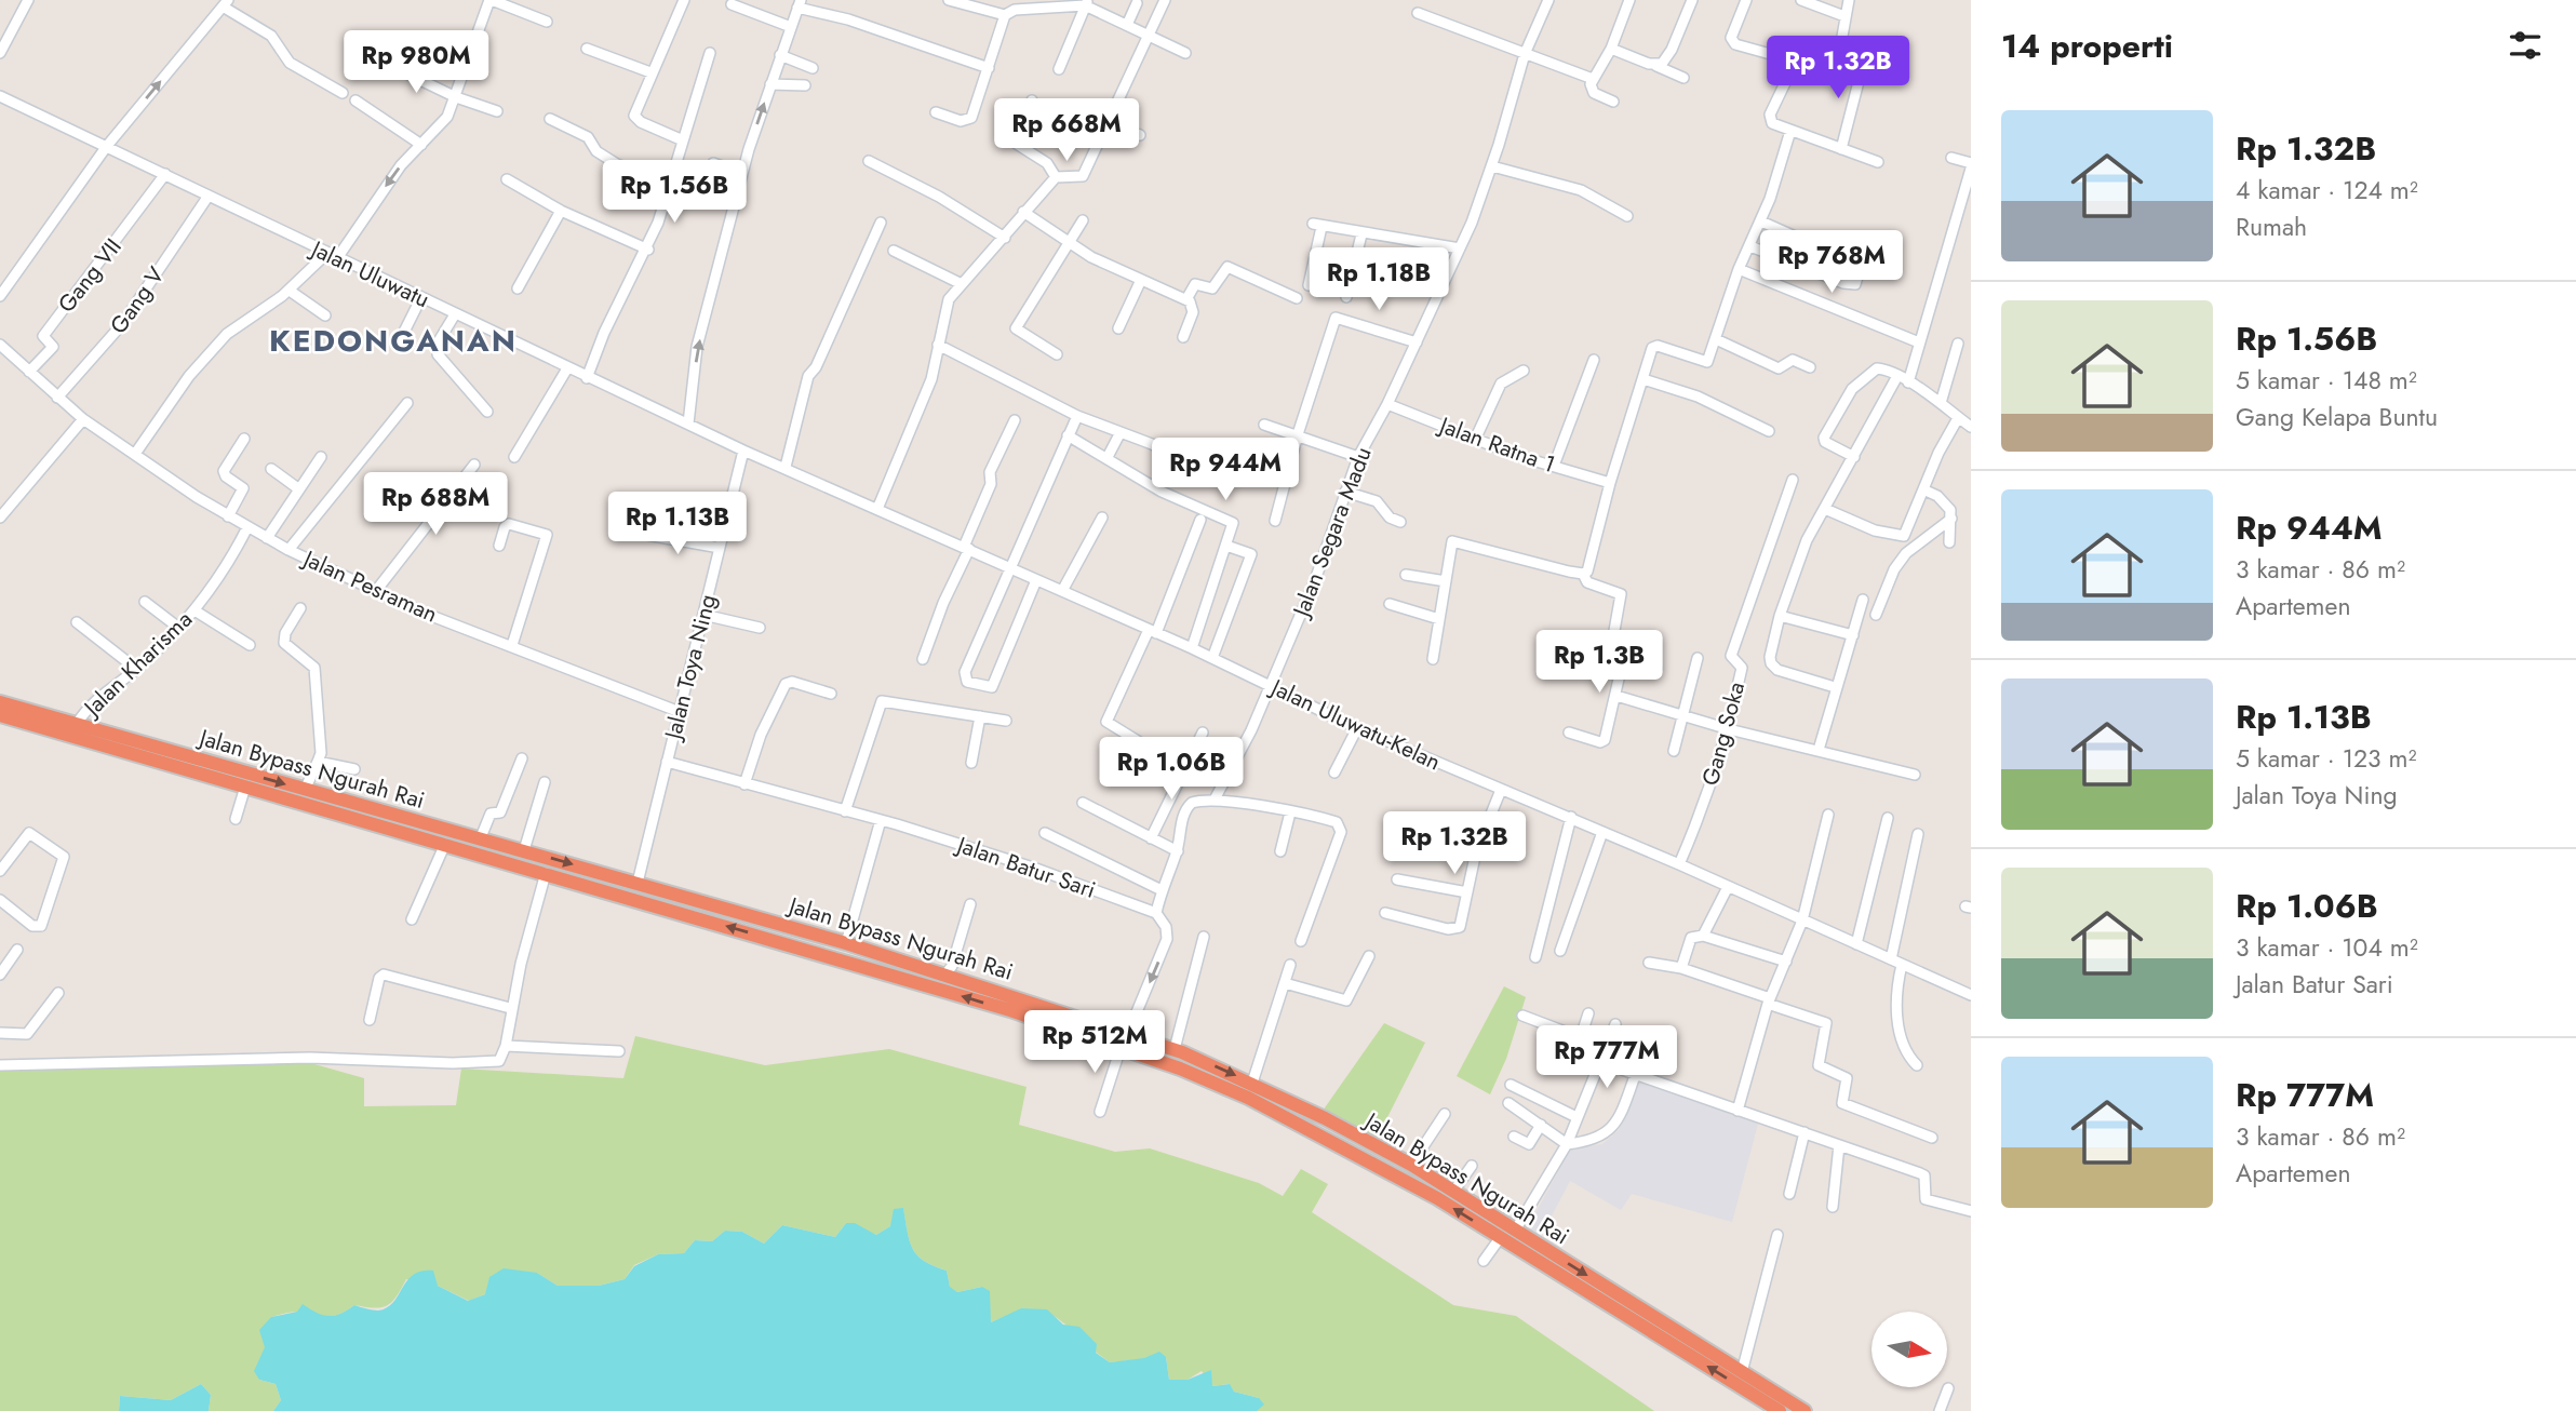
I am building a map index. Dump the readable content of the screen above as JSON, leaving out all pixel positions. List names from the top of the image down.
{
  "streets": {
    "highway": ["Jalan Bypass Ngurah Rai"],
    "street": [
      "Jalan Uluwatu",
      "Gang VII",
      "Gang V",
      "Jalan Ratna 1",
      "Jalan Segara Madu",
      "Jalan Pesraman",
      "Jalan Kharisma",
      "Jalan Toya Ning",
      "Jalan Uluwatu-Kelan",
      "Gang Soka",
      "Jalan Batur Sari"
    ]
  },
  "crossings": [
    ["Jalan Uluwatu", "Gang VII"],
    ["Jalan Uluwatu", "Gang V"],
    ["Jalan Uluwatu", "Jalan Toya Ning"],
    ["Jalan Uluwatu", "Jalan Uluwatu-Kelan"],
    ["Gang VII", "Jalan Pesraman"],
    ["Gang V", "Jalan Pesraman"],
    ["Jalan Ratna 1", "Jalan Segara Madu"],
    ["Jalan Segara Madu", "Jalan Uluwatu-Kelan"],
    ["Jalan Pesraman", "Jalan Kharisma"],
    ["Jalan Pesraman", "Jalan Toya Ning"],
    ["Jalan Kharisma", "Jalan Bypass Ngurah Rai"],
    ["Jalan Toya Ning", "Jalan Uluwatu-Kelan"],
    ["Jalan Toya Ning", "Jalan Bypass Ngurah Rai"],
    ["Jalan Toya Ning", "Jalan Batur Sari"],
    ["Jalan Uluwatu-Kelan", "Gang Soka"]
  ],
  "districts": ["KEDONGANAN"],
  "north": "right",
  "page": {
    "heading": "14 properti",
    "price": [
      "Rp 980M",
      "Rp 1.32B",
      "Rp 668M",
      "Rp 1.56B",
      "Rp 768M",
      "Rp 1.18B",
      "Rp 944M",
      "Rp 688M",
      "Rp 1.13B",
      "Rp 1.3B",
      "Rp 1.06B",
      "Rp 1.32B",
      "Rp 512M",
      "Rp 777M"
    ],
    "list": [
      {
        "name": "Rp 1.32B",
        "note": "4 kamar · 124 m² · Rumah"
      },
      {
        "name": "Rp 1.56B",
        "note": "5 kamar · 148 m² · Gang Kelapa Buntu"
      },
      {
        "name": "Rp 944M",
        "note": "3 kamar · 86 m² · Apartemen"
      },
      {
        "name": "Rp 1.13B",
        "note": "5 kamar · 123 m² · Jalan Toya Ning"
      },
      {
        "name": "Rp 1.06B",
        "note": "3 kamar · 104 m² · Jalan Batur Sari"
      },
      {
        "name": "Rp 777M",
        "note": "3 kamar · 86 m² · Apartemen"
      }
    ]
  }
}
